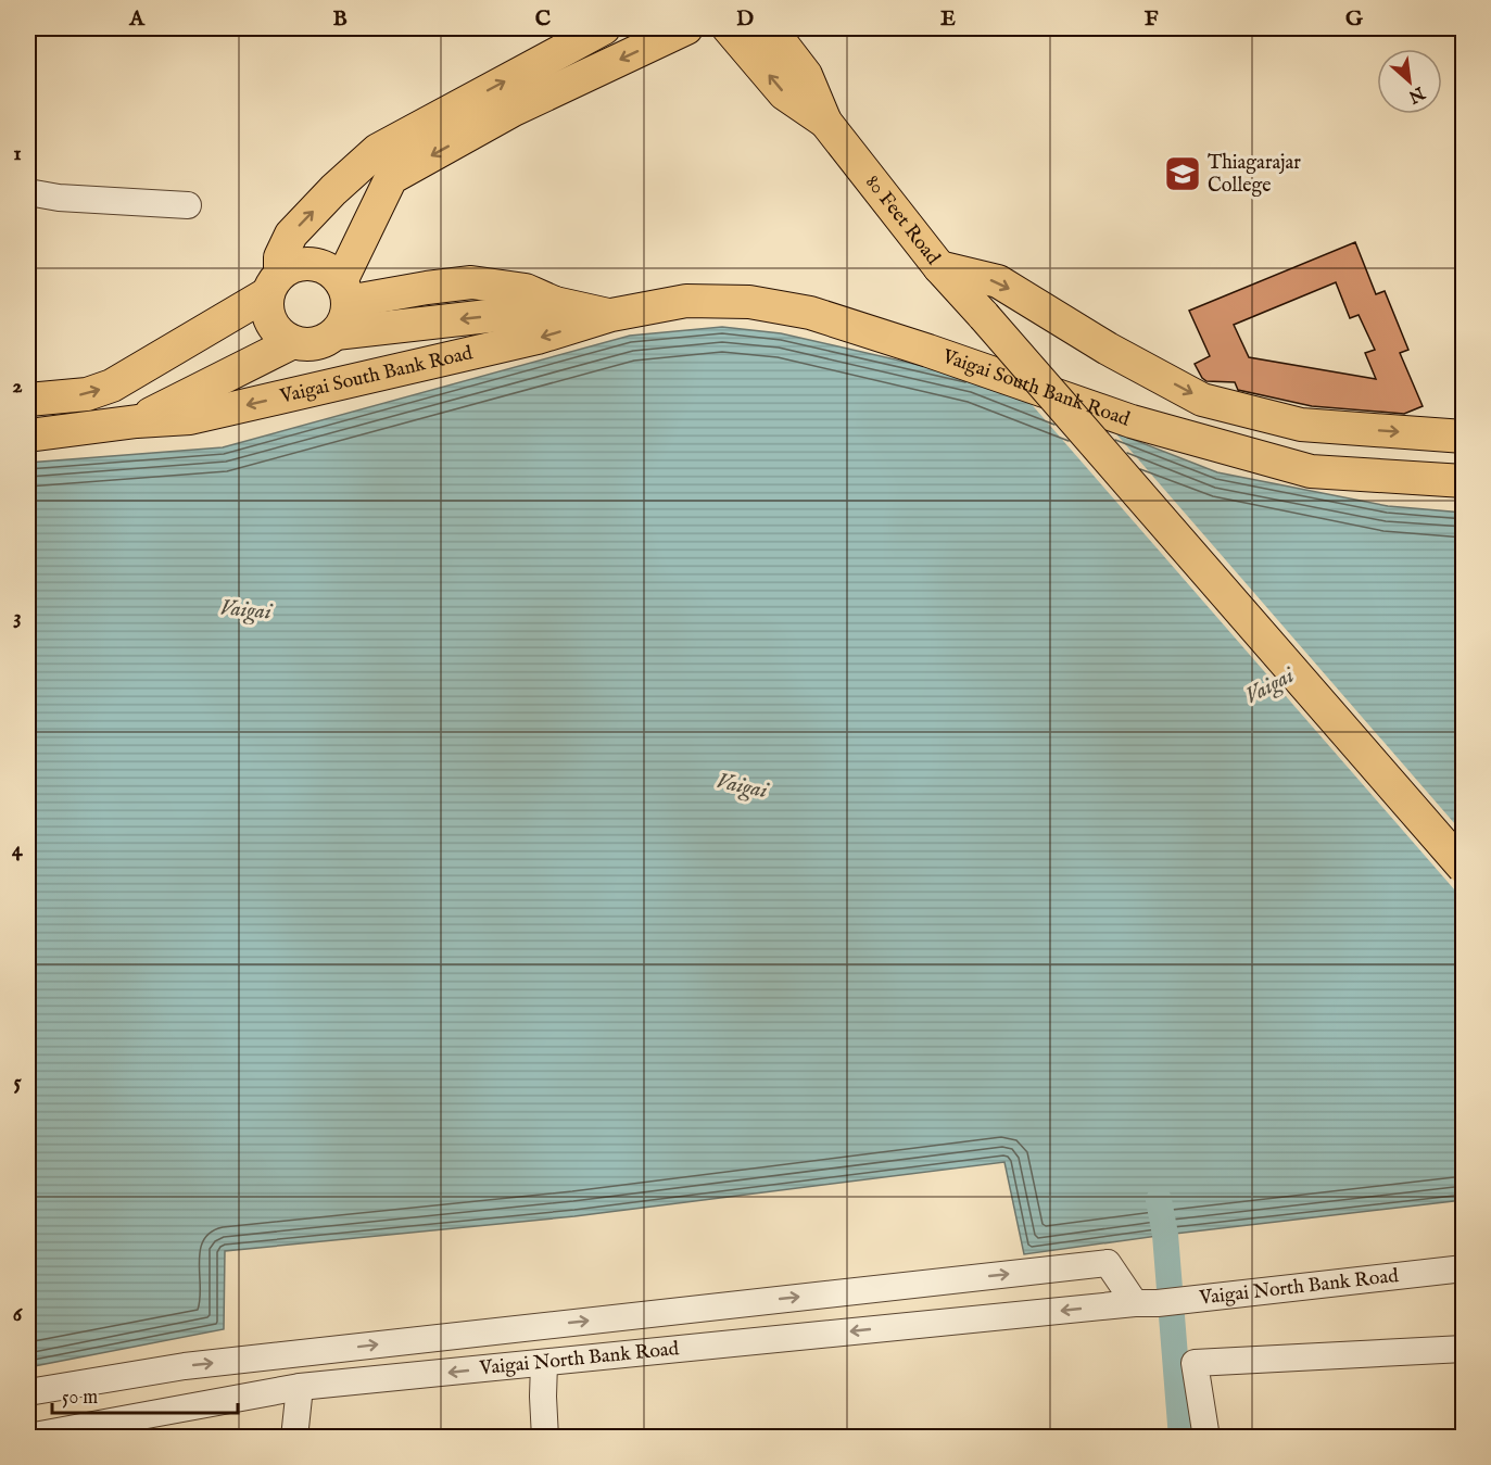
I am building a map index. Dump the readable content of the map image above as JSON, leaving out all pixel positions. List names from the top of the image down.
{
  "streets": {
    "main road": ["80 Feet Road", "Vaigai South Bank Road"],
    "street": ["Vaigai North Bank Road"]
  },
  "water": ["Vaigai"],
  "places": {
    "school or university": ["Thiagarajar College"]
  },
  "scale_bar": "50 m",
  "north": "bottom right",
  "grid": {
    "columns": [
      "A",
      "B",
      "C",
      "D",
      "E",
      "F",
      "G"
    ],
    "rows": [
      "1",
      "2",
      "3",
      "4",
      "5",
      "6"
    ]
  }
}
